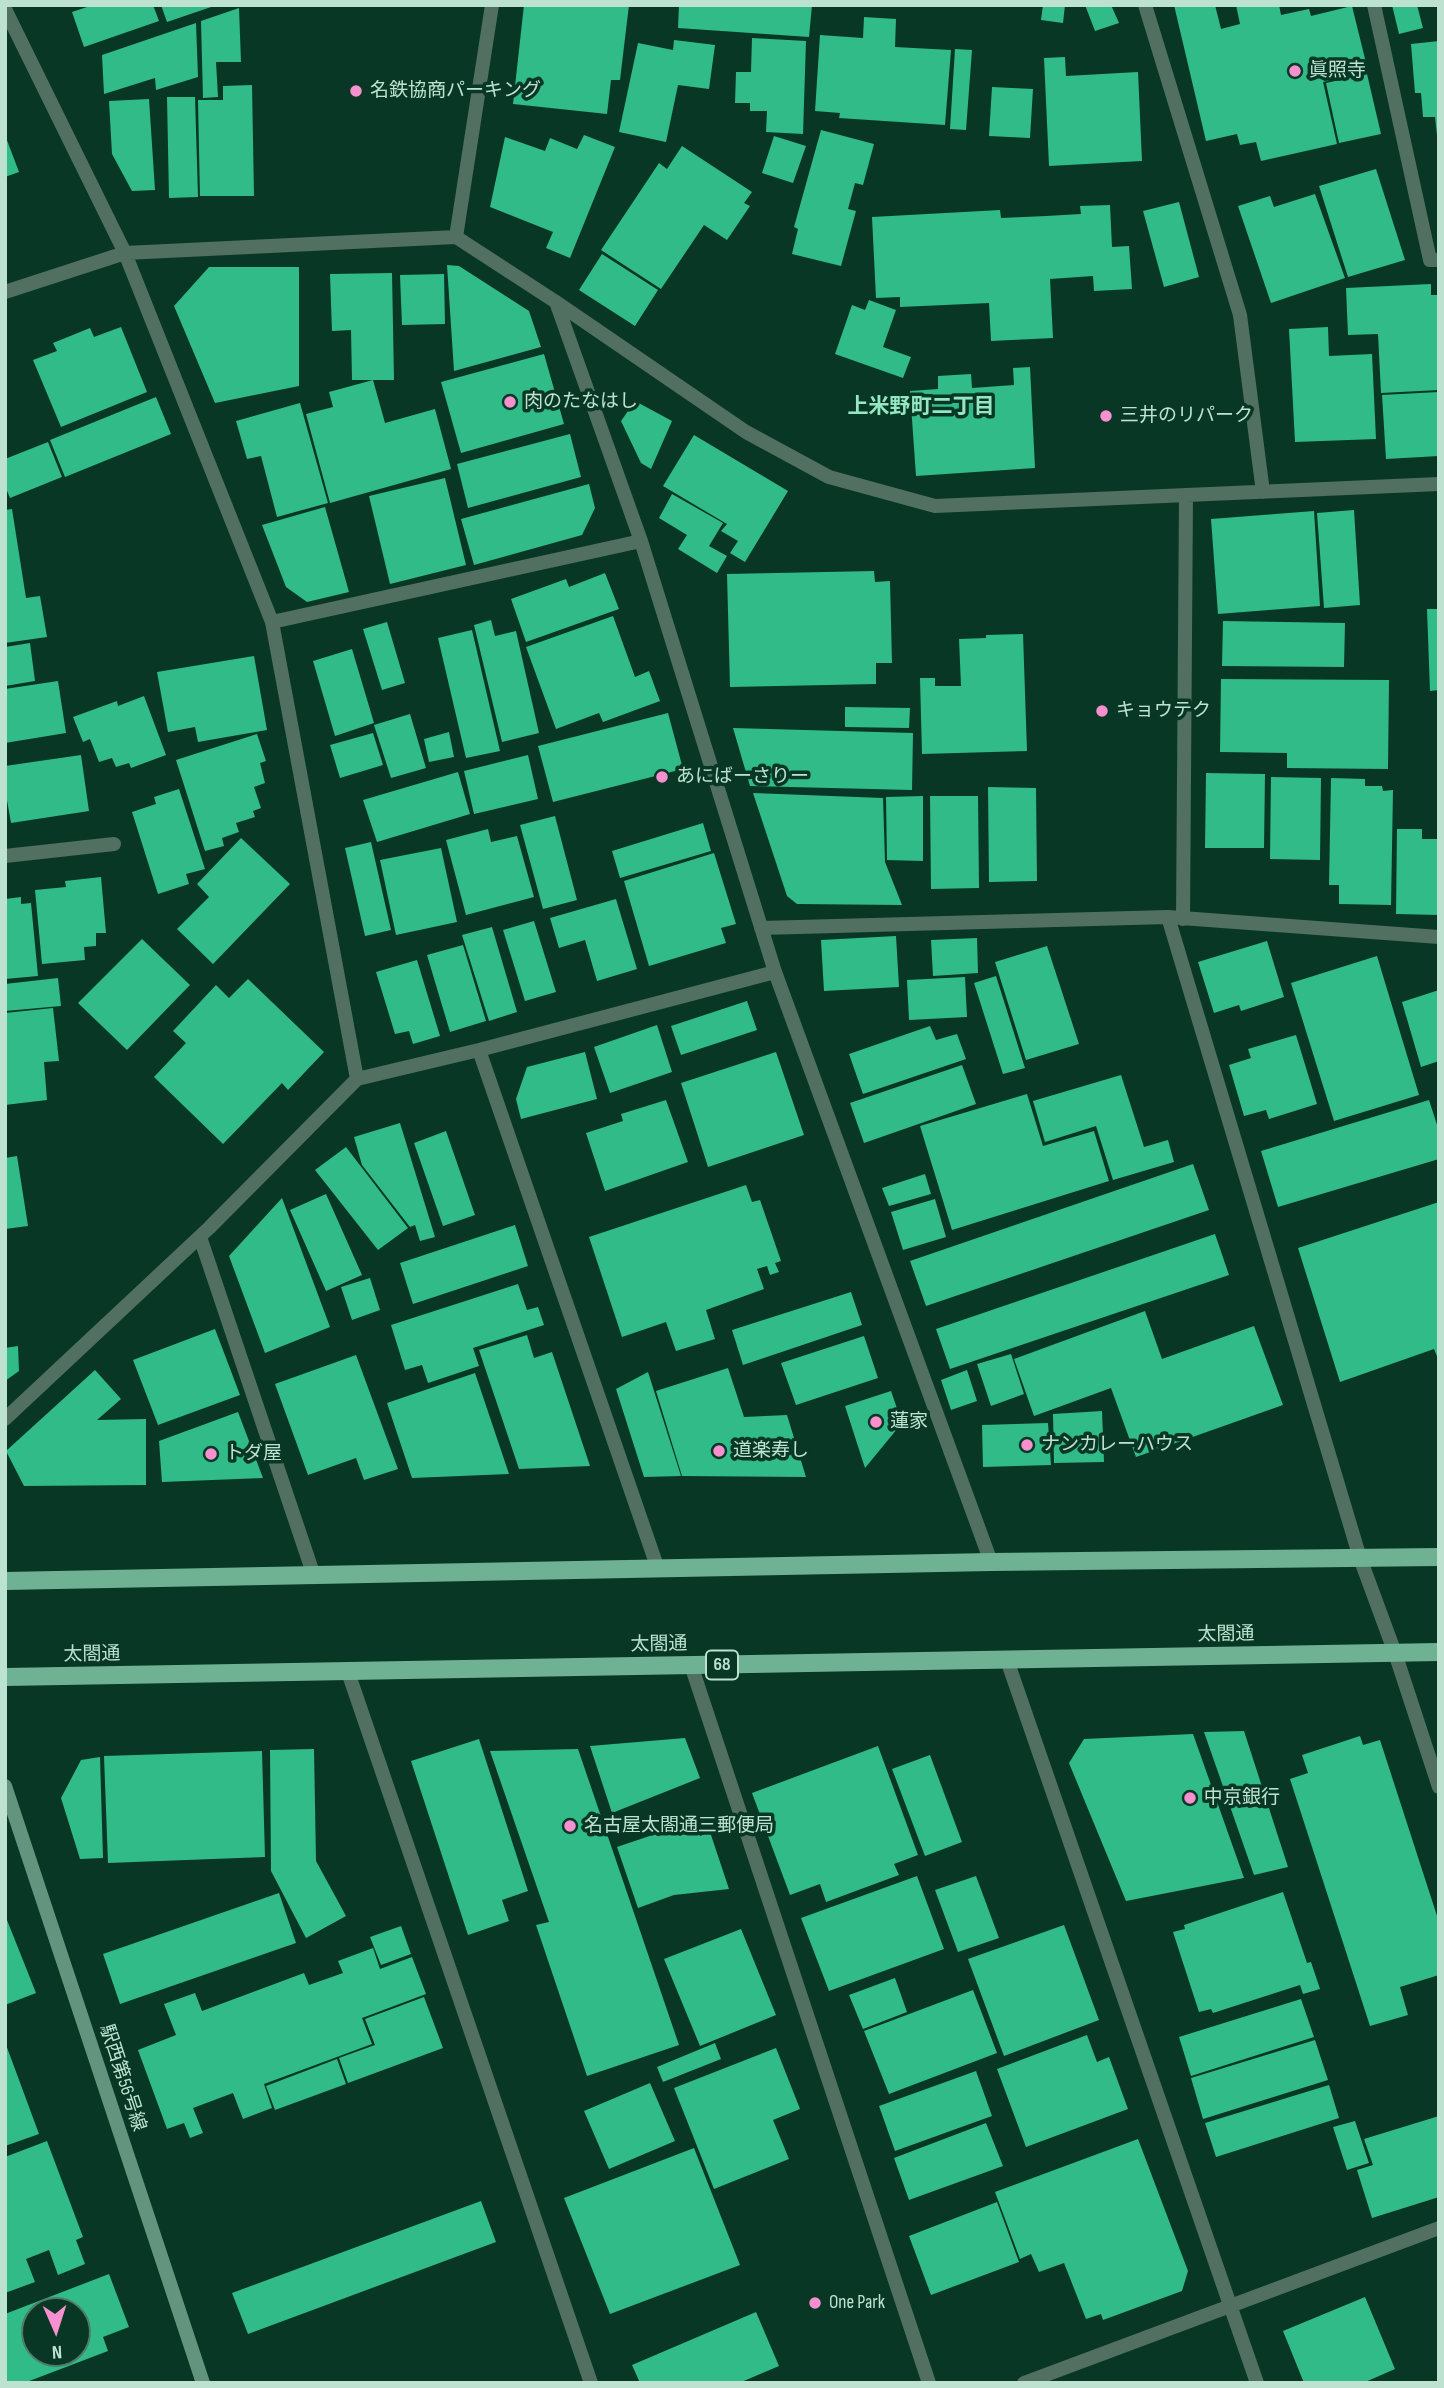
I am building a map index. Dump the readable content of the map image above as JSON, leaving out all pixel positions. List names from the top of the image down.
{
  "streets": {
    "main road": ["太閤通", "68"],
    "street": ["駅西第56号線"]
  },
  "districts": ["上米野町二丁目"],
  "places": [
    "眞照寺",
    "名鉄協商パーキング",
    "肉のたなはし",
    "三井のリパーク",
    "キョウテク",
    "あにばーさりー",
    "蓮家",
    "ナンカレーハウス",
    "道楽寿し",
    "トダ屋",
    "中京銀行",
    "名古屋太閤通三郵便局",
    "One Park"
  ],
  "north": "bottom"
}
